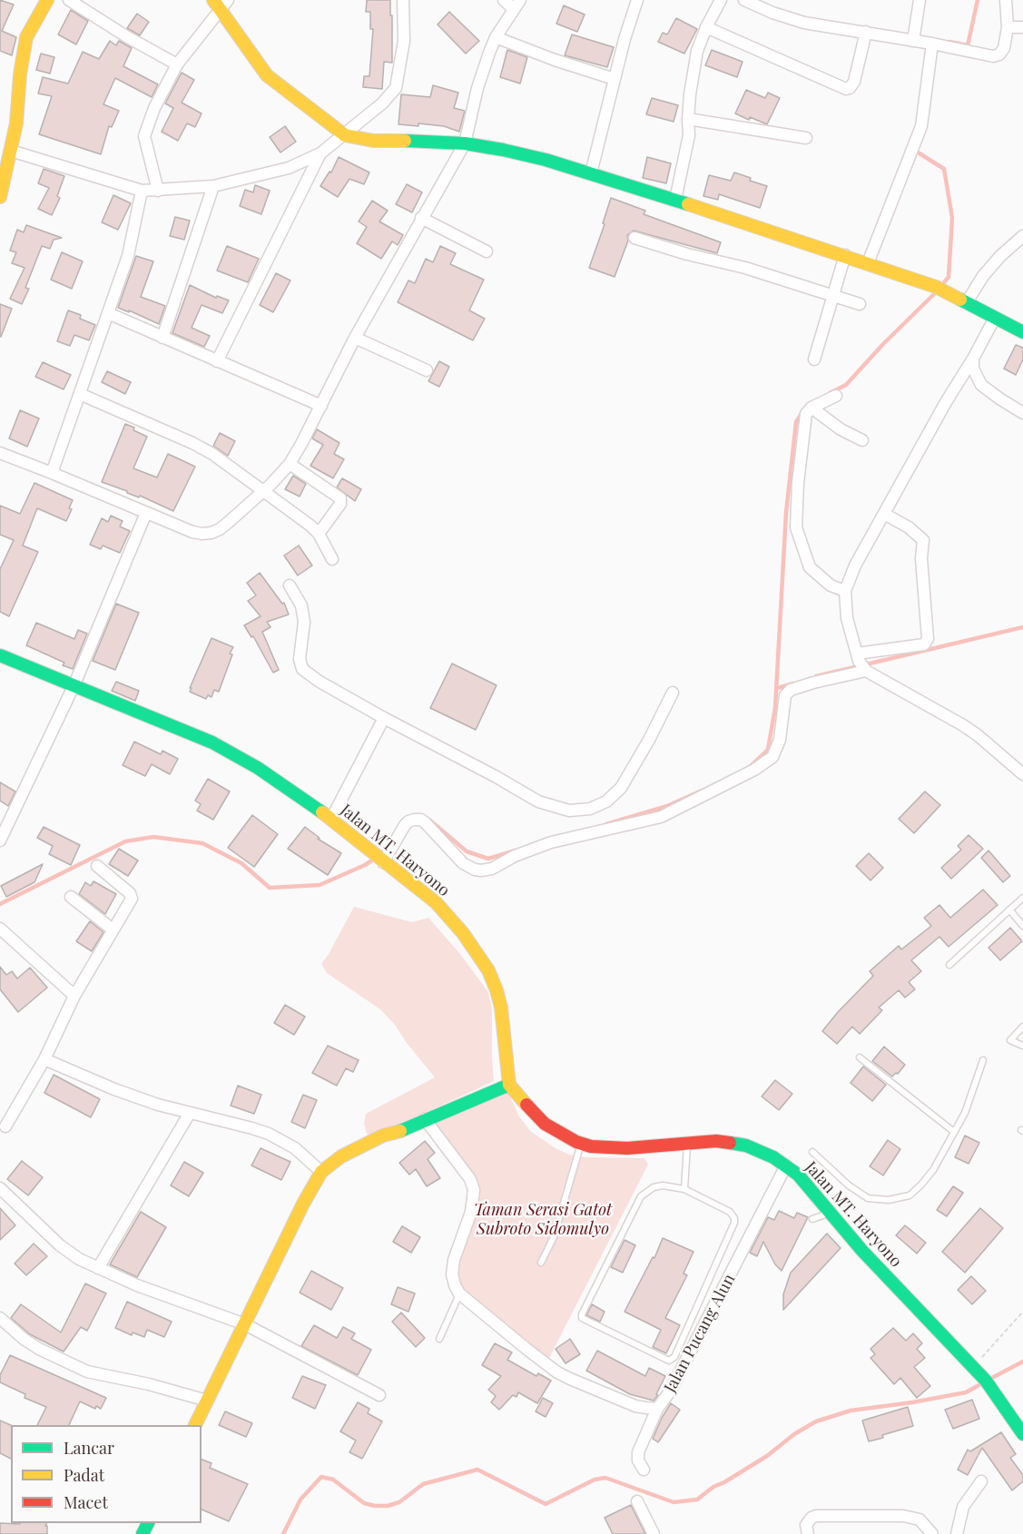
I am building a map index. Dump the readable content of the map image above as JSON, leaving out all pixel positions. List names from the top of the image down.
{
  "streets": {
    "street": ["Jalan MT. Haryono", "Jalan Pucang Alun"]
  },
  "crossings": [
    ["Jalan MT. Haryono", "Jalan Pucang Alun"]
  ],
  "parks": ["Taman Serasi Gatot Subroto Sidomulyo"],
  "legend": ["Lancar", "Padat", "Macet"]
}
